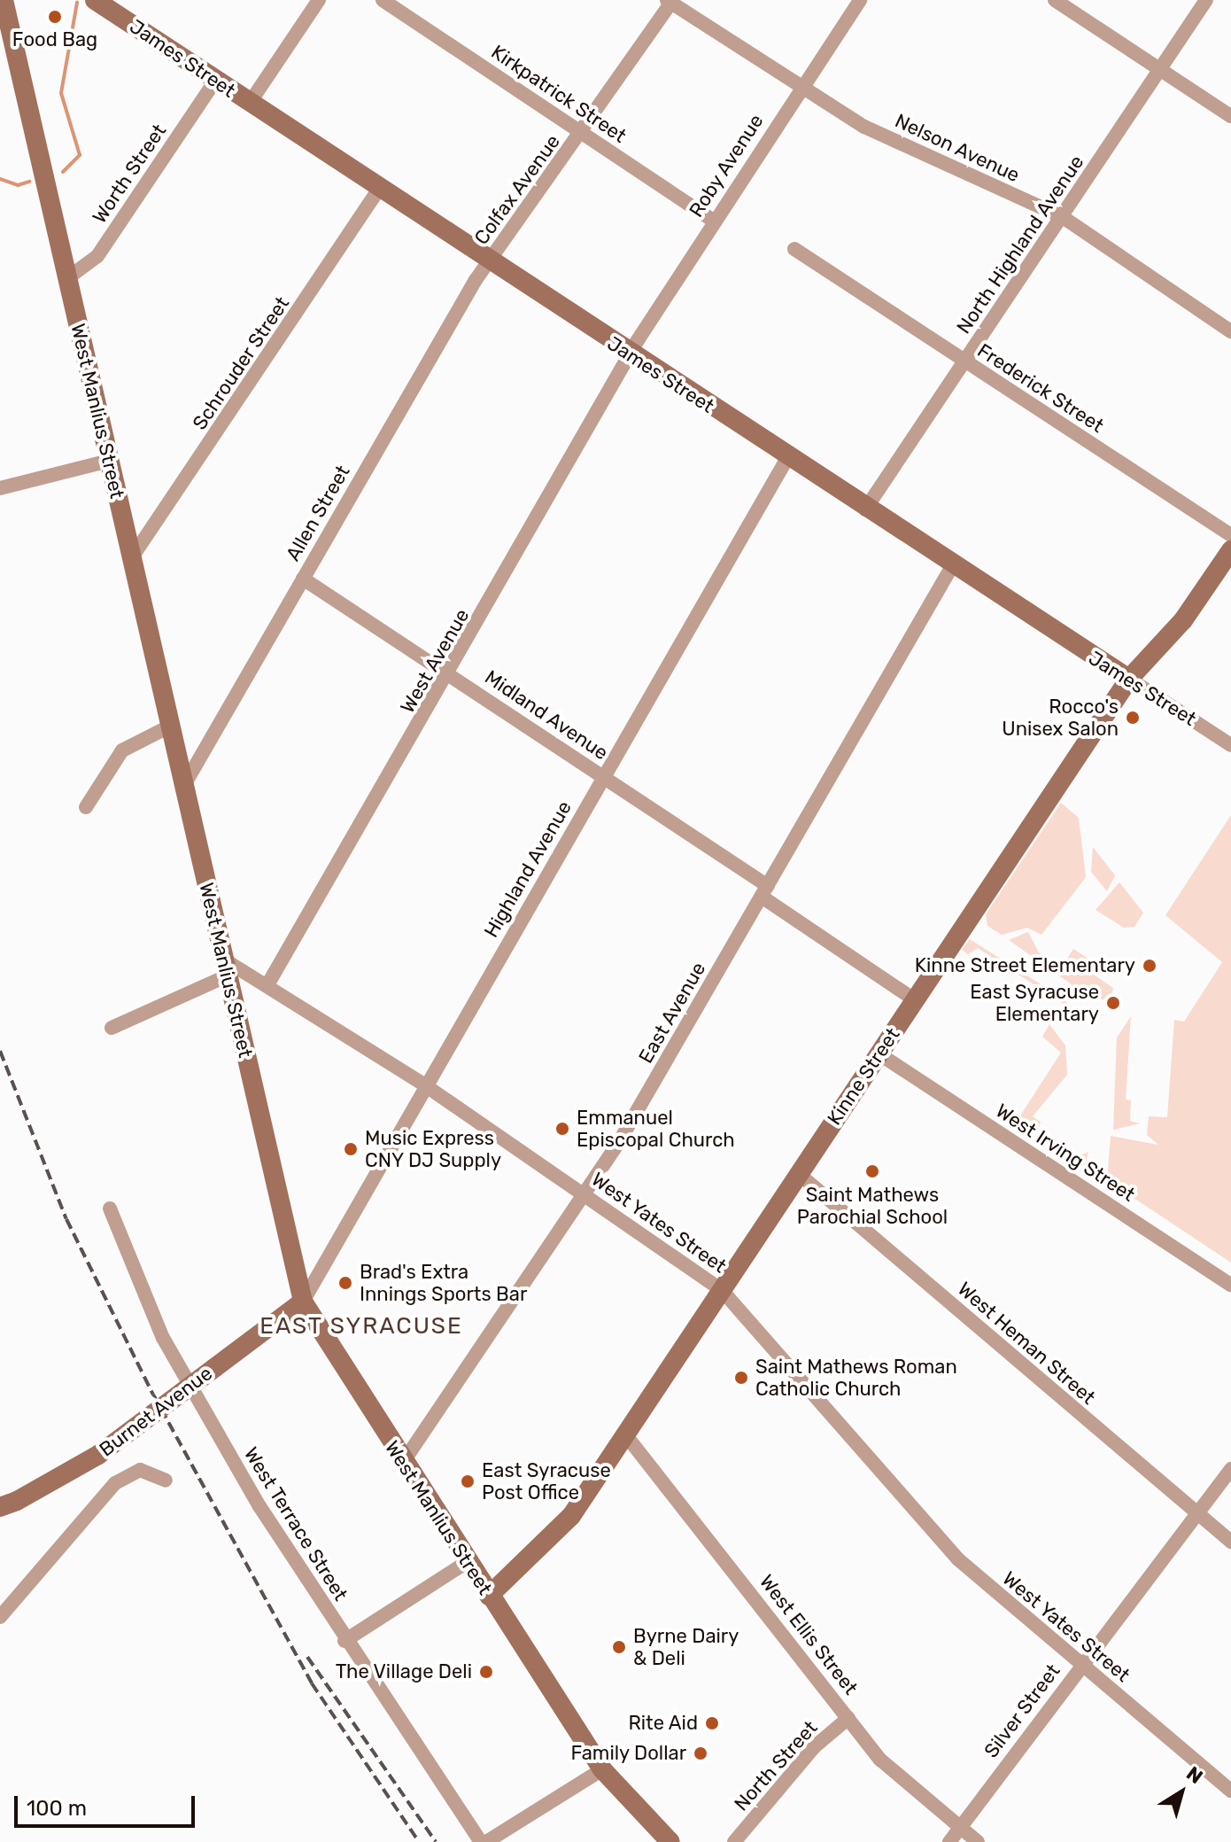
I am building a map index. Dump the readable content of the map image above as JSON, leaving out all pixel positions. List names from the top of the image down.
{
  "streets": {
    "street": [
      "James Street",
      "Kirkpatrick Street",
      "Nelson Avenue",
      "Roby Avenue",
      "Worth Street",
      "Colfax Avenue",
      "North Highland Avenue",
      "Schrouder Street",
      "Frederick Street",
      "West Manlius Street",
      "Allen Street",
      "West Avenue",
      "Midland Avenue",
      "Highland Avenue",
      "East Avenue",
      "Kinne Street",
      "West Irving Street",
      "West Yates Street",
      "West Heman Street",
      "Burnet Avenue",
      "West Terrace Street",
      "West Ellis Street",
      "Silver Street",
      "North Street"
    ]
  },
  "crossings": [
    ["James Street", "Roby Avenue"],
    ["James Street", "Worth Street"],
    ["James Street", "Colfax Avenue"],
    ["James Street", "North Highland Avenue"],
    ["James Street", "Schrouder Street"],
    ["James Street", "Allen Street"],
    ["James Street", "West Avenue"],
    ["James Street", "Highland Avenue"],
    ["James Street", "East Avenue"],
    ["James Street", "Kinne Street"],
    ["Kirkpatrick Street", "Roby Avenue"],
    ["Kirkpatrick Street", "Colfax Avenue"],
    ["Nelson Avenue", "Roby Avenue"],
    ["Nelson Avenue", "Colfax Avenue"],
    ["Nelson Avenue", "North Highland Avenue"],
    ["Roby Avenue", "West Avenue"],
    ["Worth Street", "West Manlius Street"],
    ["Colfax Avenue", "Allen Street"],
    ["North Highland Avenue", "Frederick Street"],
    ["Schrouder Street", "West Manlius Street"],
    ["West Manlius Street", "Allen Street"],
    ["West Manlius Street", "Highland Avenue"],
    ["West Manlius Street", "East Avenue"],
    ["West Manlius Street", "Kinne Street"],
    ["West Manlius Street", "West Yates Street"],
    ["West Manlius Street", "Burnet Avenue"],
    ["Allen Street", "Midland Avenue"],
    ["West Avenue", "Midland Avenue"],
    ["West Avenue", "West Yates Street"],
    ["Midland Avenue", "Highland Avenue"],
    ["Midland Avenue", "East Avenue"],
    ["Midland Avenue", "Kinne Street"],
    ["Highland Avenue", "West Yates Street"],
    ["Highland Avenue", "Burnet Avenue"],
    ["East Avenue", "West Yates Street"],
    ["Kinne Street", "West Irving Street"],
    ["Kinne Street", "West Yates Street"],
    ["Kinne Street", "West Heman Street"],
    ["Kinne Street", "West Ellis Street"],
    ["West Yates Street", "Silver Street"],
    ["West Heman Street", "Silver Street"],
    ["West Ellis Street", "Silver Street"],
    ["West Ellis Street", "North Street"]
  ],
  "districts": ["EAST SYRACUSE"],
  "places": [
    "Food Bag",
    "Rocco's Unisex Salon",
    "Kinne Street Elementary",
    "East Syracuse Elementary",
    "Emmanuel Episcopal Church",
    "Music Express CNY DJ Supply",
    "Saint Mathews Parochial School",
    "Brad's Extra Innings Sports Bar",
    "Saint Mathews Roman Catholic Church",
    "East Syracuse Post Office",
    "Byrne Dairy & Deli",
    "The Village Deli",
    "Rite Aid",
    "Family Dollar"
  ],
  "scale_bar": "100 m",
  "north": "top right"
}
